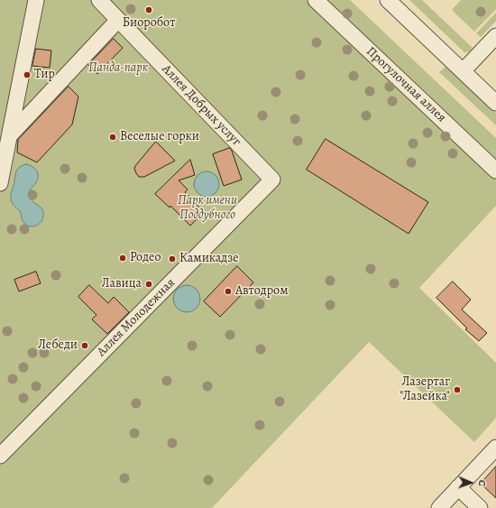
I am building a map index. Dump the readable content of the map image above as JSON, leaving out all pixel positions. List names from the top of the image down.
{
  "streets": {
    "street": ["Прогулочная аллея", "Аллея Добрых услуг", "Аллея Молодежная"]
  },
  "crossings": [
    ["Аллея Добрых услуг", "Аллея Молодежная"]
  ],
  "parks": ["Панда-парк", "Парк имени Поддубного"],
  "places": [
    "Биоробот",
    "Тир",
    "Веселые горки",
    "Родео",
    "Камикадзе",
    "Лавица",
    "Автодром",
    "Лебеди",
    "Лазертаг \"Лазейка\""
  ],
  "north": "right"
}
